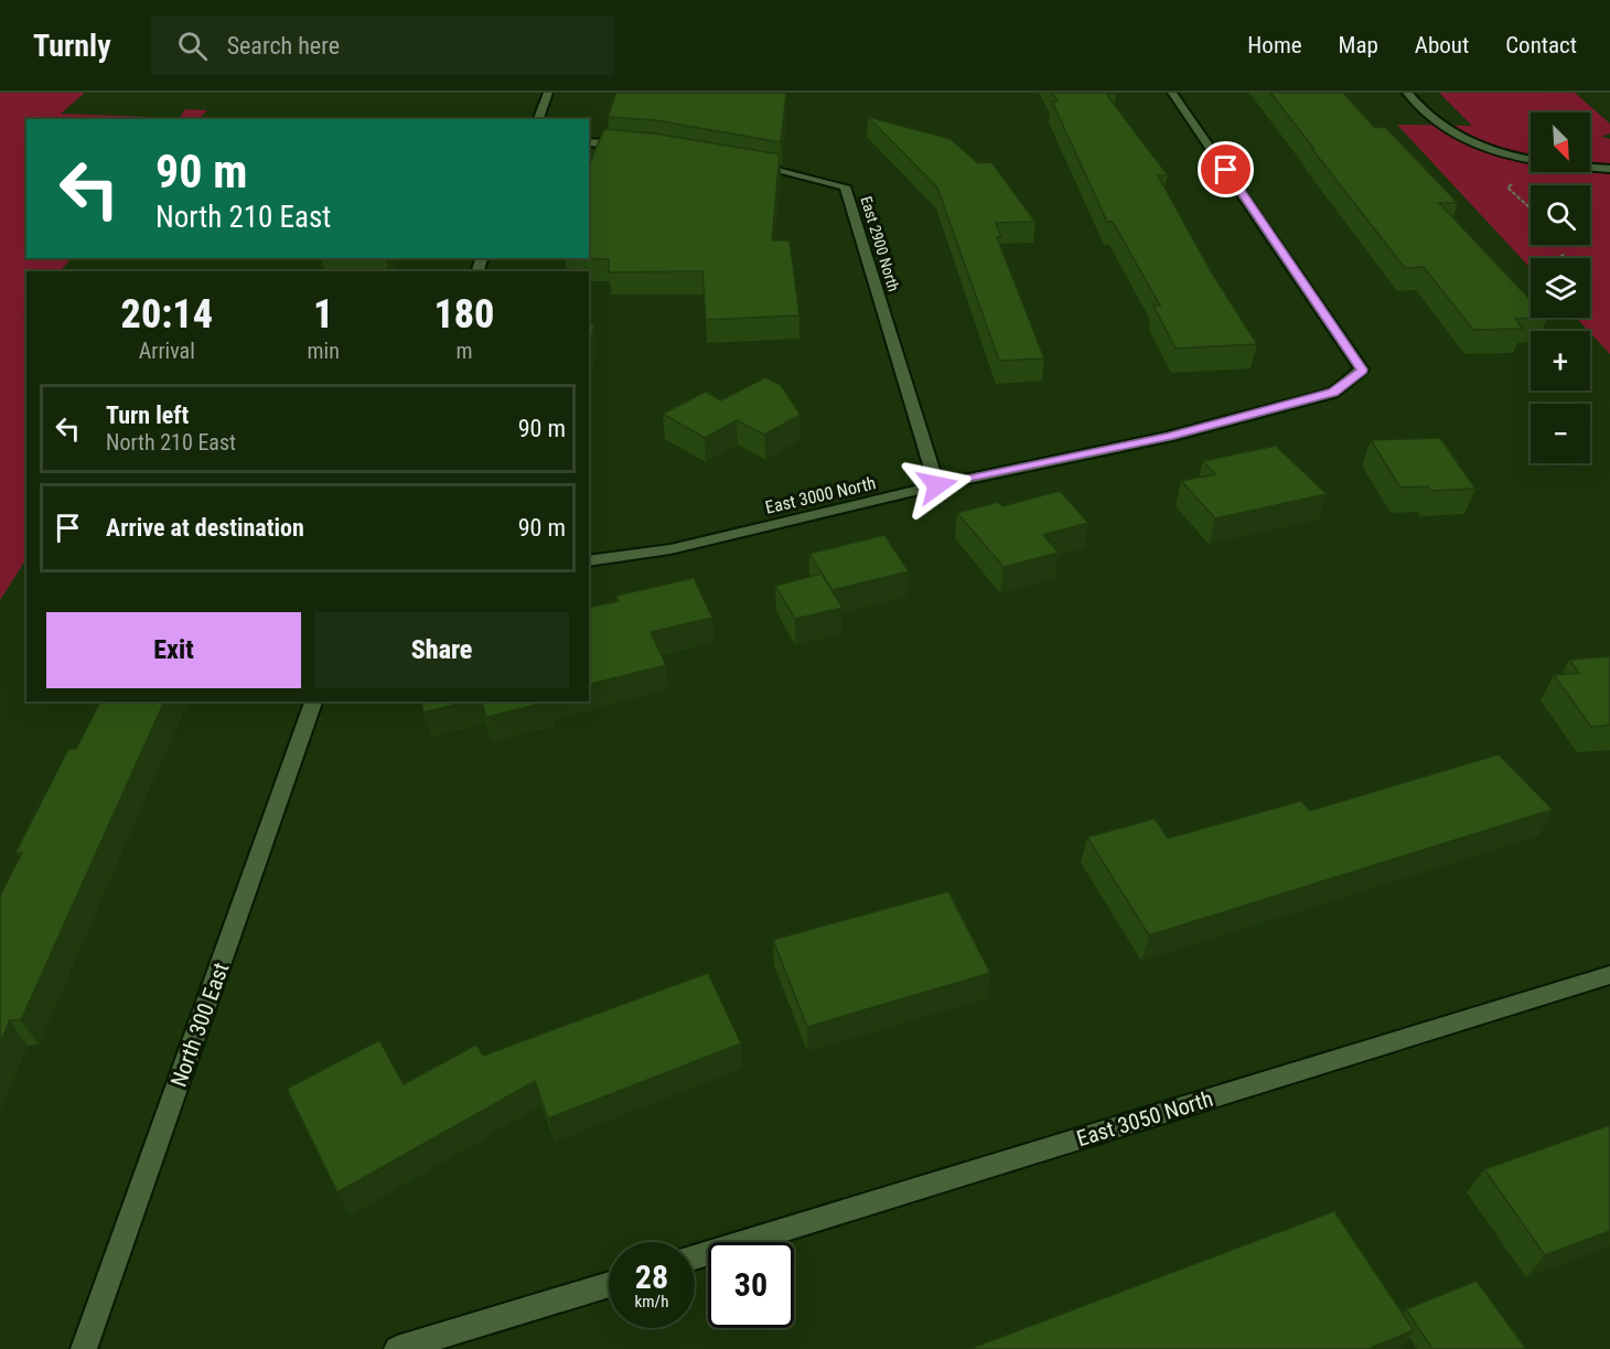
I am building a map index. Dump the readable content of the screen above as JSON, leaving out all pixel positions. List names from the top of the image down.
{
  "streets": {
    "street": [
      "East 2900 North",
      "East 3000 North",
      "North 300 East",
      "East 3050 North"
    ]
  },
  "crossings": [
    ["East 2900 North", "East 3000 North"]
  ],
  "north": "bottom right",
  "page": {
    "header": "Turnly",
    "search": "Search here",
    "nav": [
      "Home",
      "Map",
      "About",
      "Contact"
    ],
    "map_buttons": ["+", "−"],
    "turn": ["90 m", "North 210 East"],
    "eta": [
      "20:14",
      "Arrival",
      "1",
      "min",
      "180",
      "m"
    ],
    "list": [
      {
        "name": "Turn left",
        "note": "North 210 East",
        "value": "90 m"
      },
      {
        "name": "Arrive at destination",
        "value": "90 m"
      }
    ],
    "buttons": ["Exit", "Share"],
    "speed": "28 km/h",
    "limit": "30"
  }
}
